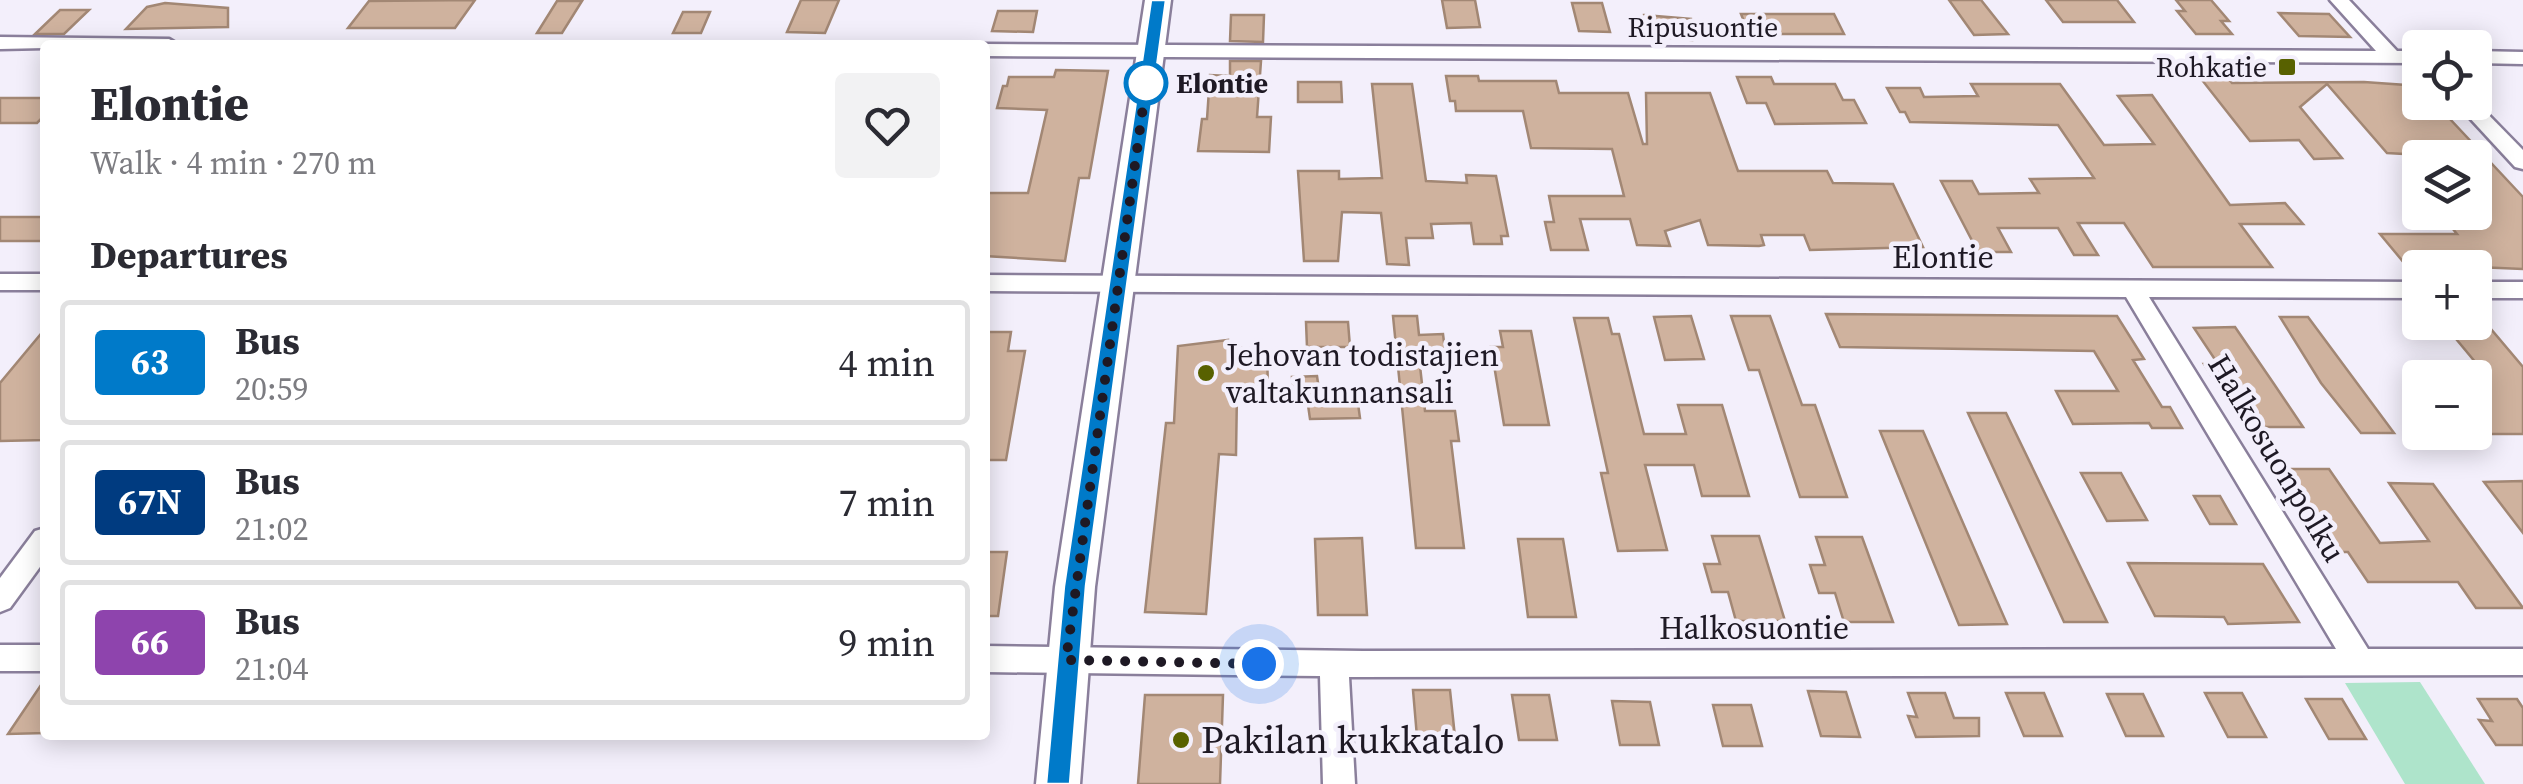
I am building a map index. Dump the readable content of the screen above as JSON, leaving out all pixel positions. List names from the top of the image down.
{
  "streets": {
    "street": [
      "Ripusuontie",
      "Elontie",
      "Halkosuonpolku",
      "Halkosuontie"
    ]
  },
  "crossings": [
    ["Elontie", "Halkosuonpolku"],
    ["Halkosuonpolku", "Halkosuontie"]
  ],
  "places": {
    "transit": ["Rohkatie"],
    "other": ["Elontie", "Jehovan todistajien valtakunnansali", "Pakilan kukkatalo"]
  },
  "lines": ["bus line 63"],
  "page": {
    "map_buttons": ["+", "−"],
    "heading": [
      ["Elontie", "Walk · 4 min · 270 m"],
      "Departures"
    ],
    "list": [
      {
        "mark": "63",
        "name": "Bus",
        "note": "20:59",
        "value": "4 min"
      },
      {
        "mark": "67N",
        "name": "Bus",
        "note": "21:02",
        "value": "7 min"
      },
      {
        "mark": "66",
        "name": "Bus",
        "note": "21:04",
        "value": "9 min"
      }
    ]
  }
}
